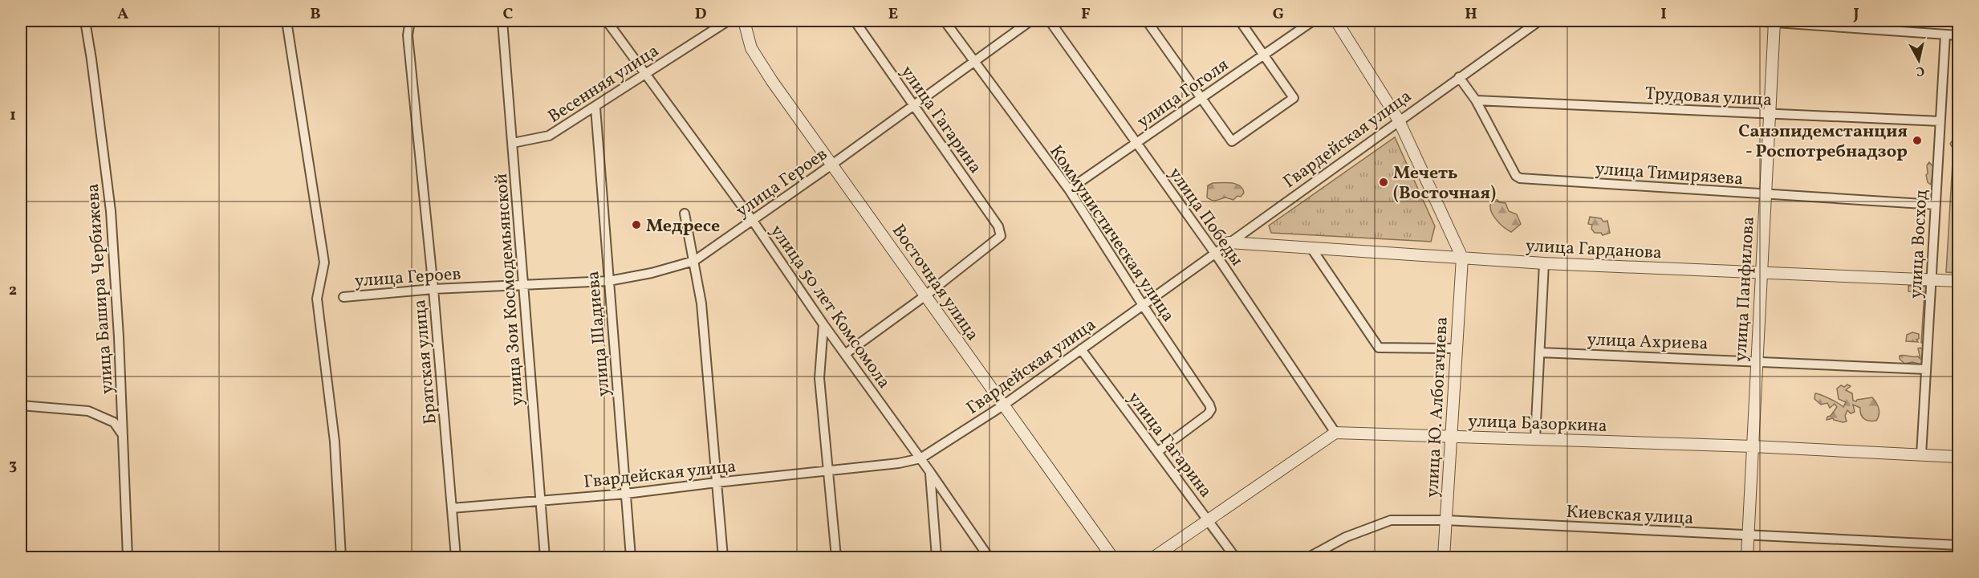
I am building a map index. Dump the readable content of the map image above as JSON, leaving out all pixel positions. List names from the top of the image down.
{
  "streets": {
    "street": [
      "Весенняя улица",
      "улица Гоголя",
      "Трудовая улица",
      "улица Гагарина",
      "Гвардейская улица",
      "улица Тимирязева",
      "улица Героев",
      "улица Победы",
      "Коммунистическая улица",
      "улица Восход",
      "улица Гарданова",
      "Восточная улица",
      "улица Башира Чербижева",
      "улица Панфилова",
      "улица Зои Космодемьянской",
      "улица 50 лет Комсомола",
      "улица Шадиева",
      "улица Ахриева",
      "Братская улица",
      "улица Ю. Албогачиева",
      "улица Базоркина",
      "Киевская улица"
    ]
  },
  "crossings": [
    ["Весенняя улица", "улица Зои Космодемьянской"],
    ["Весенняя улица", "улица 50 лет Комсомола"],
    ["Весенняя улица", "улица Шадиева"],
    ["улица Гоголя", "улица Победы"],
    ["улица Гоголя", "Коммунистическая улица"],
    ["Трудовая улица", "улица Тимирязева"],
    ["Трудовая улица", "улица Восход"],
    ["Трудовая улица", "улица Панфилова"],
    ["улица Гагарина", "Гвардейская улица"],
    ["улица Гагарина", "улица Героев"],
    ["улица Гагарина", "Коммунистическая улица"],
    ["улица Гагарина", "Восточная улица"],
    ["Гвардейская улица", "улица Тимирязева"],
    ["Гвардейская улица", "улица Победы"],
    ["Гвардейская улица", "Коммунистическая улица"],
    ["Гвардейская улица", "улица Гарданова"],
    ["Гвардейская улица", "Восточная улица"],
    ["Гвардейская улица", "улица Зои Космодемьянской"],
    ["Гвардейская улица", "улица 50 лет Комсомола"],
    ["Гвардейская улица", "улица Шадиева"],
    ["Гвардейская улица", "Братская улица"],
    ["улица Тимирязева", "улица Восход"],
    ["улица Тимирязева", "улица Панфилова"],
    ["улица Героев", "Коммунистическая улица"],
    ["улица Героев", "Восточная улица"],
    ["улица Героев", "улица Зои Космодемьянской"],
    ["улица Героев", "улица 50 лет Комсомола"],
    ["улица Героев", "улица Шадиева"],
    ["улица Героев", "Братская улица"],
    ["улица Победы", "улица Базоркина"],
    ["улица Восход", "улица Гарданова"],
    ["улица Восход", "улица Ахриева"],
    ["улица Восход", "улица Базоркина"],
    ["улица Гарданова", "улица Панфилова"],
    ["улица Гарданова", "улица Ю. Албогачиева"],
    ["улица Панфилова", "улица Ахриева"],
    ["улица Панфилова", "улица Базоркина"],
    ["улица Панфилова", "Киевская улица"],
    ["улица Ю. Албогачиева", "улица Базоркина"],
    ["улица Ю. Албогачиева", "Киевская улица"]
  ],
  "places": ["Санэпидемстанция - Роспотребнадзор", "Мечеть (Восточная)", "Медресе"],
  "north": "bottom",
  "grid": {
    "columns": [
      "A",
      "B",
      "C",
      "D",
      "E",
      "F",
      "G",
      "H",
      "I",
      "J"
    ],
    "rows": ["1", "2", "3"]
  }
}
